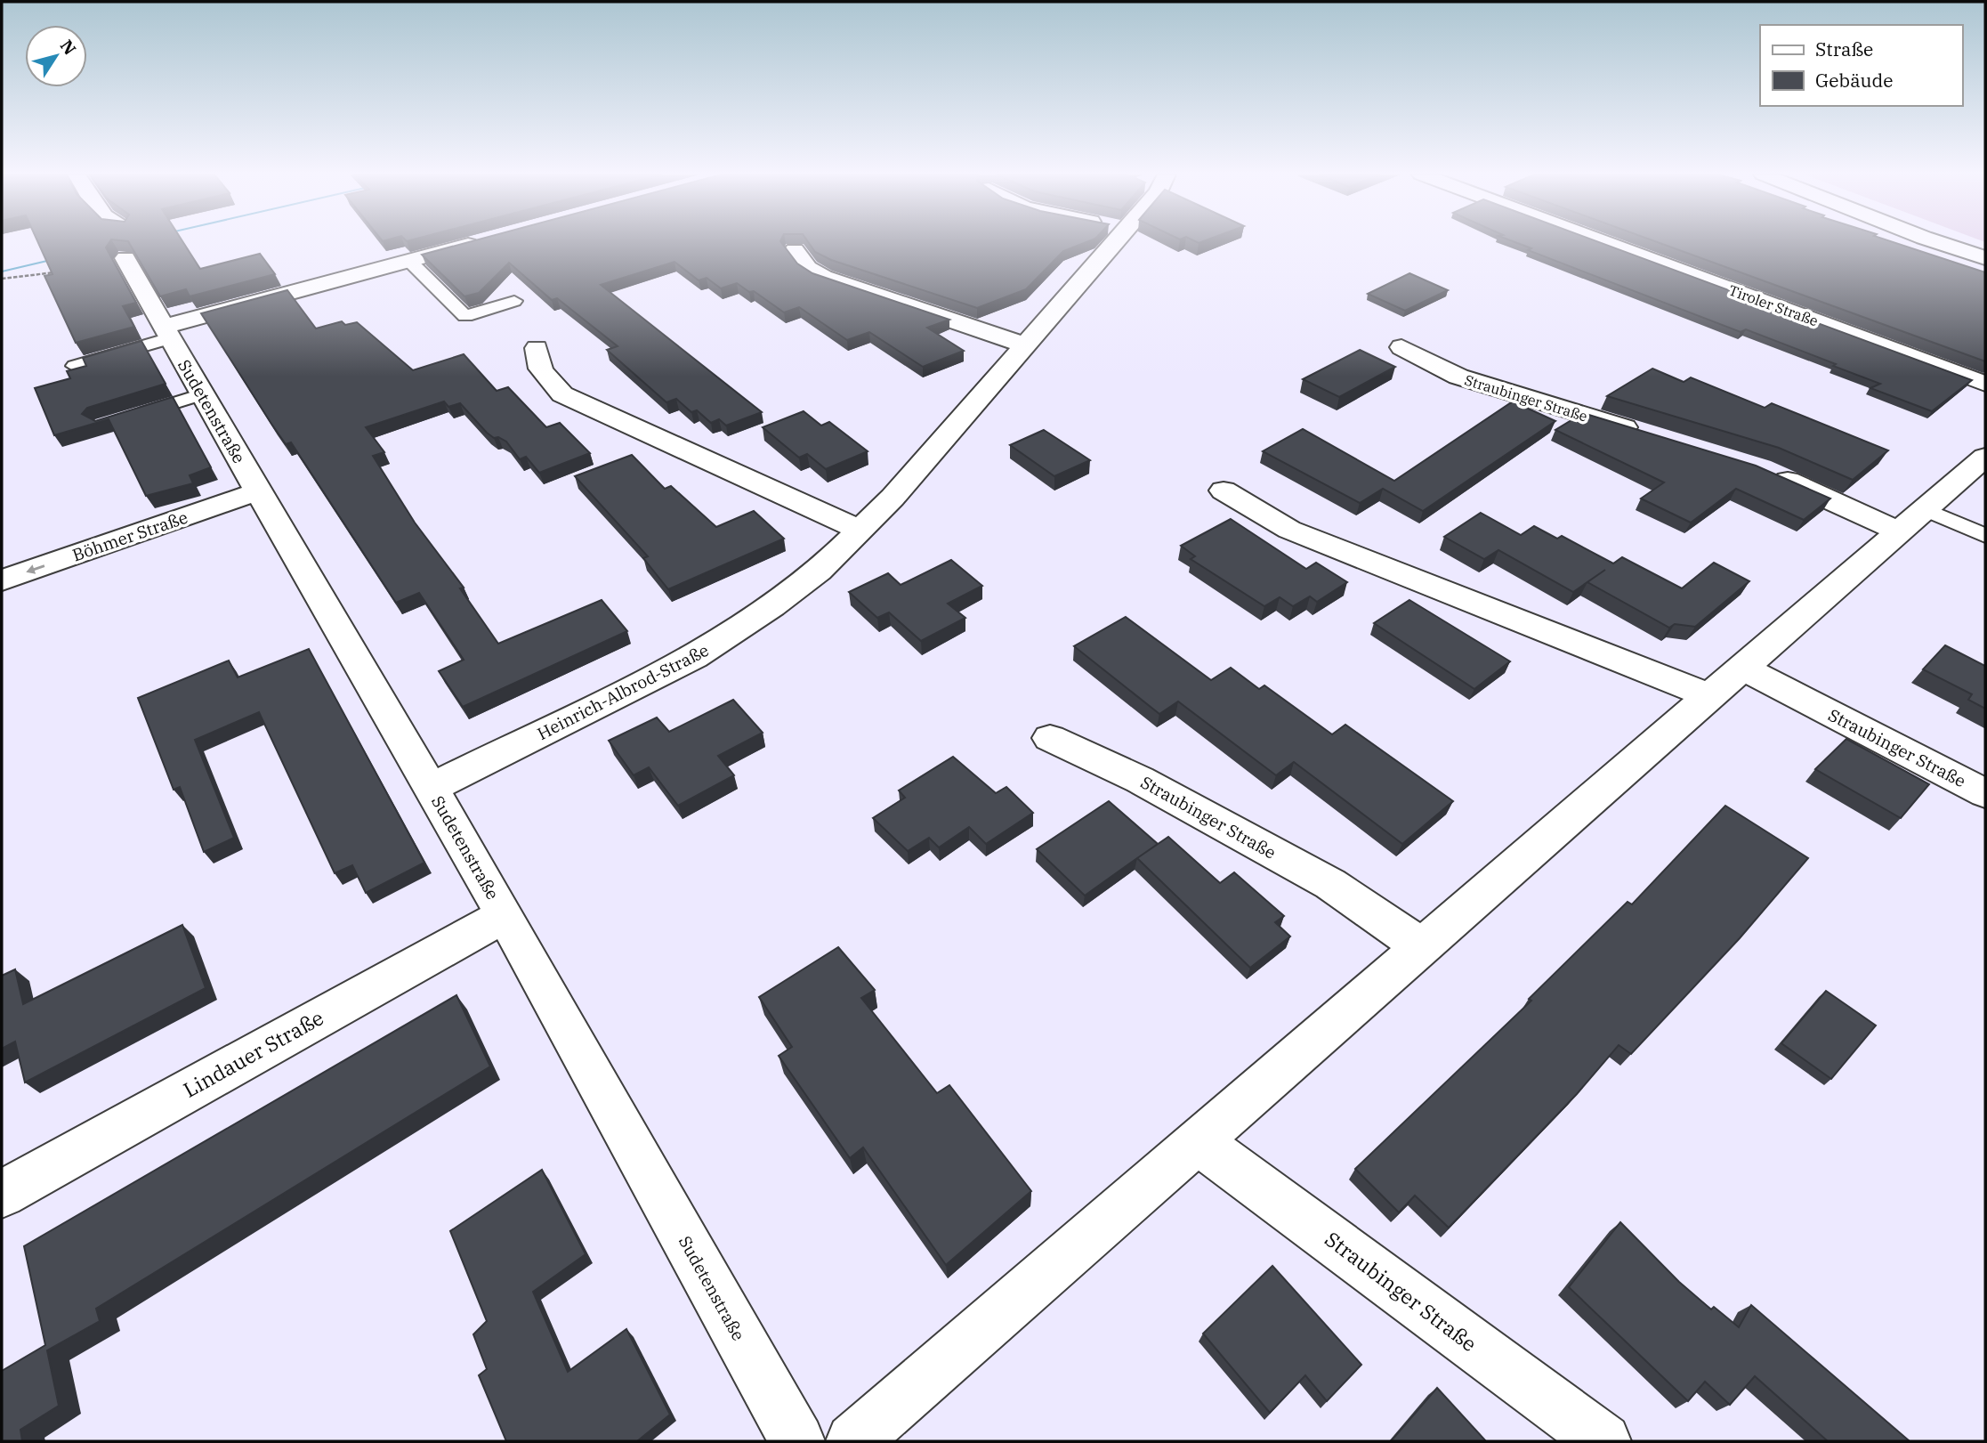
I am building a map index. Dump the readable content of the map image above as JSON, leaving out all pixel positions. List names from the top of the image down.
{
  "streets": {
    "street": [
      "Tiroler Straße",
      "Straubinger Straße",
      "Sudetenstraße",
      "Böhmer Straße",
      "Heinrich-Albrod-Straße",
      "Lindauer Straße"
    ]
  },
  "crossings": [
    ["Sudetenstraße", "Böhmer Straße"],
    ["Sudetenstraße", "Heinrich-Albrod-Straße"],
    ["Sudetenstraße", "Lindauer Straße"]
  ],
  "one_way": ["Böhmer Straße"],
  "legend": ["Straße", "Gebäude"],
  "north": "top right"
}
